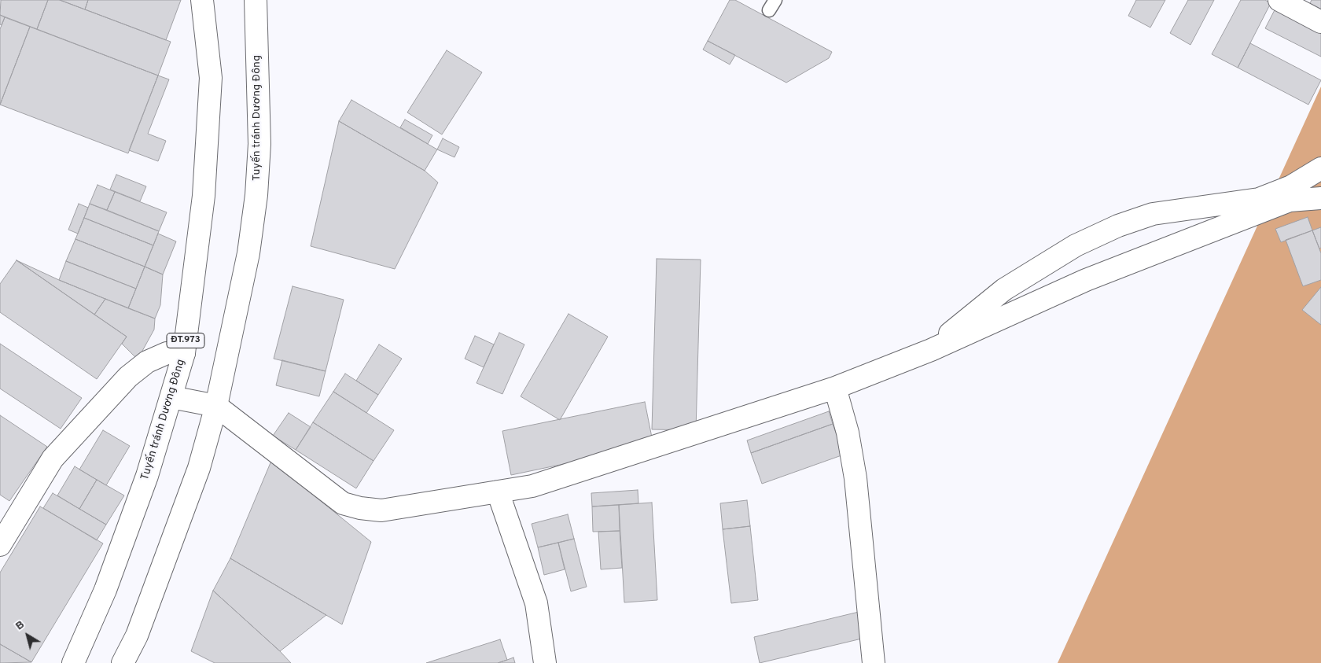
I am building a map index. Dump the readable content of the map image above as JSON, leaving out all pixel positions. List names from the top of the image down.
{
  "streets": {
    "street": ["Tuyến tránh Dương Đông", "ĐT.973"]
  },
  "north": "top left"
}
